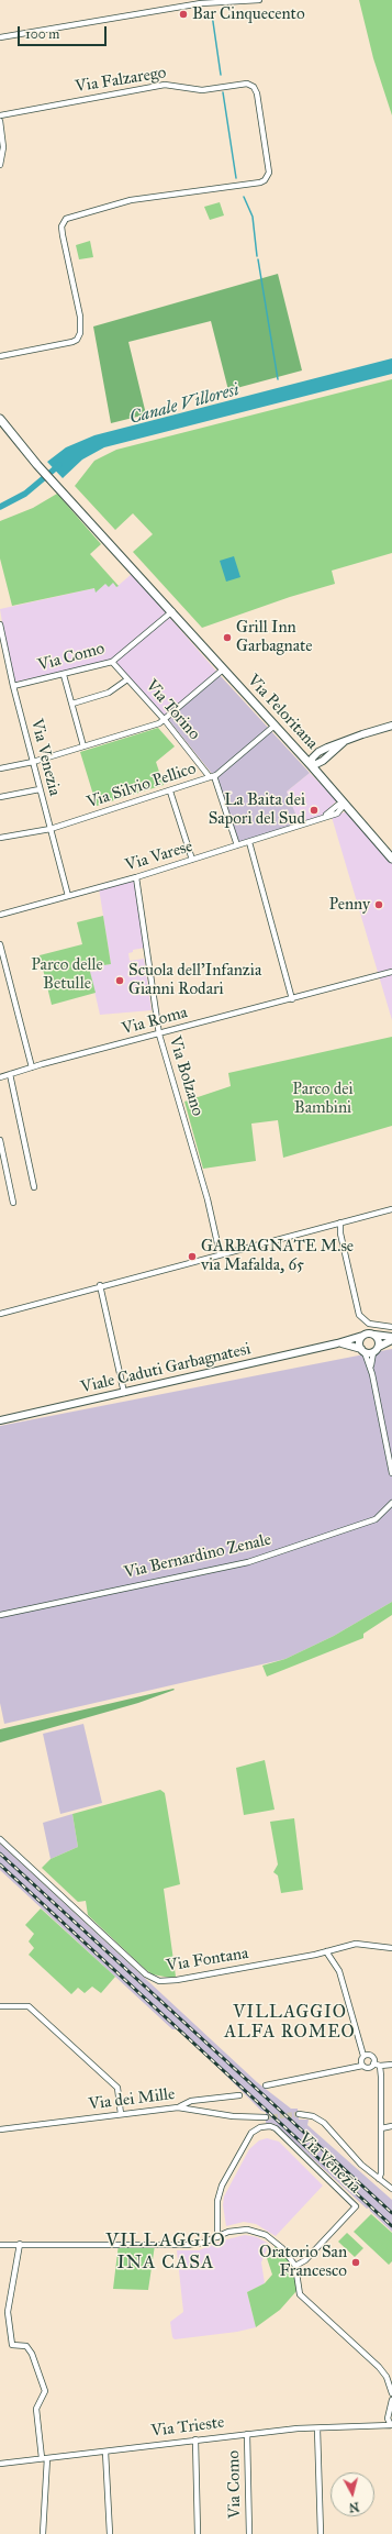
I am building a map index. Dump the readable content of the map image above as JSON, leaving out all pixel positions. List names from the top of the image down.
{
  "streets": {
    "main road": ["Via Peloritana"],
    "street": [
      "Via Falzarego",
      "Via Como",
      "Via Torino",
      "Via Venezia",
      "Via Silvio Pellico",
      "Via Varese",
      "Via Roma",
      "Via Bolzano",
      "Viale Caduti Garbagnatesi",
      "Via Bernardino Zenale",
      "Via Fontana",
      "Via dei Mille",
      "Via Trieste"
    ]
  },
  "crossings": [
    ["Via Como", "Via Torino"],
    ["Via Como", "Via Peloritana"],
    ["Via Como", "Via Venezia"],
    ["Via Como", "Via Trieste"],
    ["Via Torino", "Via Silvio Pellico"],
    ["Via Torino", "Via Varese"],
    ["Via Peloritana", "Via Silvio Pellico"],
    ["Via Peloritana", "Via Varese"],
    ["Via Venezia", "Via Silvio Pellico"],
    ["Via Venezia", "Via Varese"],
    ["Via Varese", "Via Bolzano"],
    ["Via Roma", "Via Bolzano"]
  ],
  "districts": ["VILLAGGIO ALFA ROMEO", "VILLAGGIO INA CASA"],
  "water": ["Canale Villoresi"],
  "parks": ["Parco delle Betulle", "Parco dei Bambini"],
  "places": [
    "Bar Cinquecento",
    "Grill Inn Garbagnate",
    "La Baita dei Sapori del Sud",
    "Penny",
    "Scuola dell'Infanzia Gianni Rodari",
    "GARBAGNATE M.se via Mafalda, 65",
    "Oratorio San Francesco"
  ],
  "scale_bar": "100 m",
  "north": "bottom"
}
